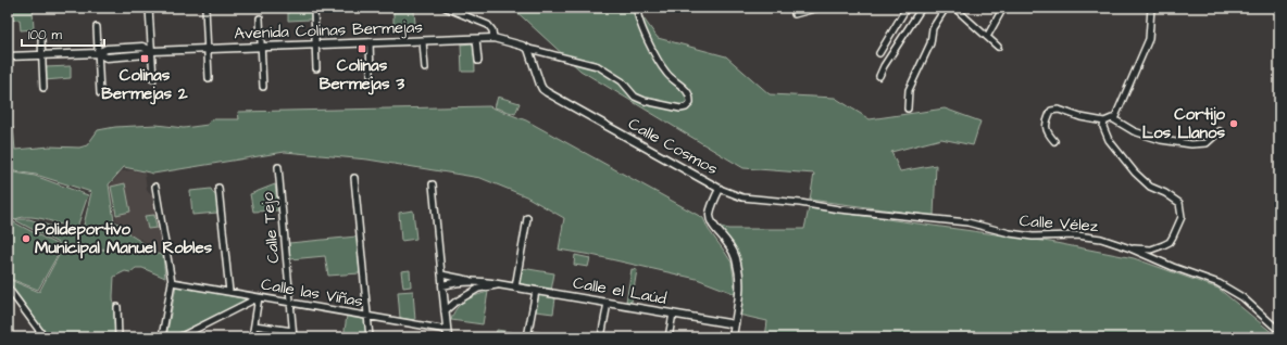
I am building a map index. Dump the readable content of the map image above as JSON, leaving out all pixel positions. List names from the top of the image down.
{
  "streets": {
    "street": [
      "Avenida Colinas Bermejas",
      "Calle Cosmos",
      "Calle Vélez",
      "Calle Tejo",
      "Calle el Laúd",
      "Calle las Viñas"
    ]
  },
  "crossings": [
    ["Avenida Colinas Bermejas", "Calle Cosmos"],
    ["Calle Cosmos", "Calle Vélez"],
    ["Calle Tejo", "Calle las Viñas"]
  ],
  "places": {
    "transit": ["Colinas Bermejas 3", "Colinas Bermejas 2"],
    "other": ["Cortijo Los Llanos", "Polideportivo Municipal Manuel Robles"]
  },
  "scale_bar": "100 m"
}
